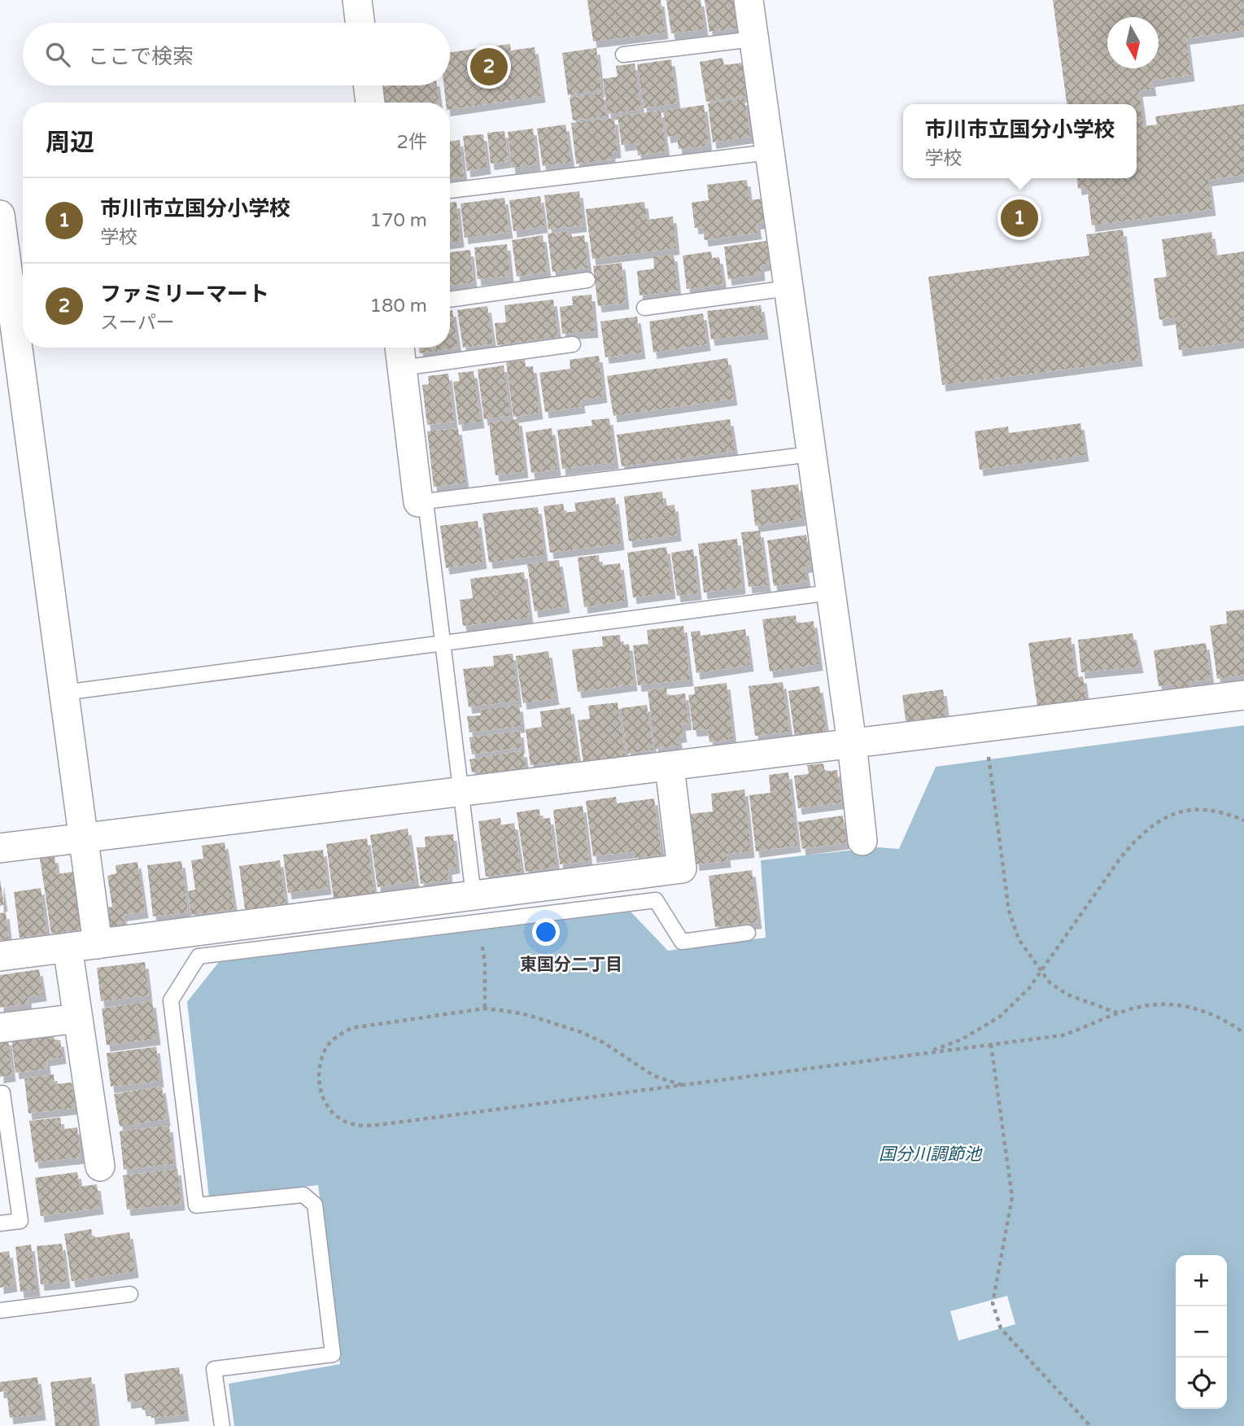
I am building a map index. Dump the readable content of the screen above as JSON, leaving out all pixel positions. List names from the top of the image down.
{
  "districts": ["東国分二丁目"],
  "water": ["国分川調節池"],
  "north": "bottom",
  "page": {
    "search": "ここで検索",
    "pins": ["2", "1"],
    "heading": ["周辺", "2件"],
    "popup": ["市川市立国分小学校", "学校"],
    "list": [
      {
        "mark": "1",
        "name": "市川市立国分小学校",
        "note": "学校",
        "value": "170 m"
      },
      {
        "mark": "2",
        "name": "ファミリーマート",
        "note": "スーパー",
        "value": "180 m"
      }
    ],
    "map_buttons": ["+", "−"]
  }
}
